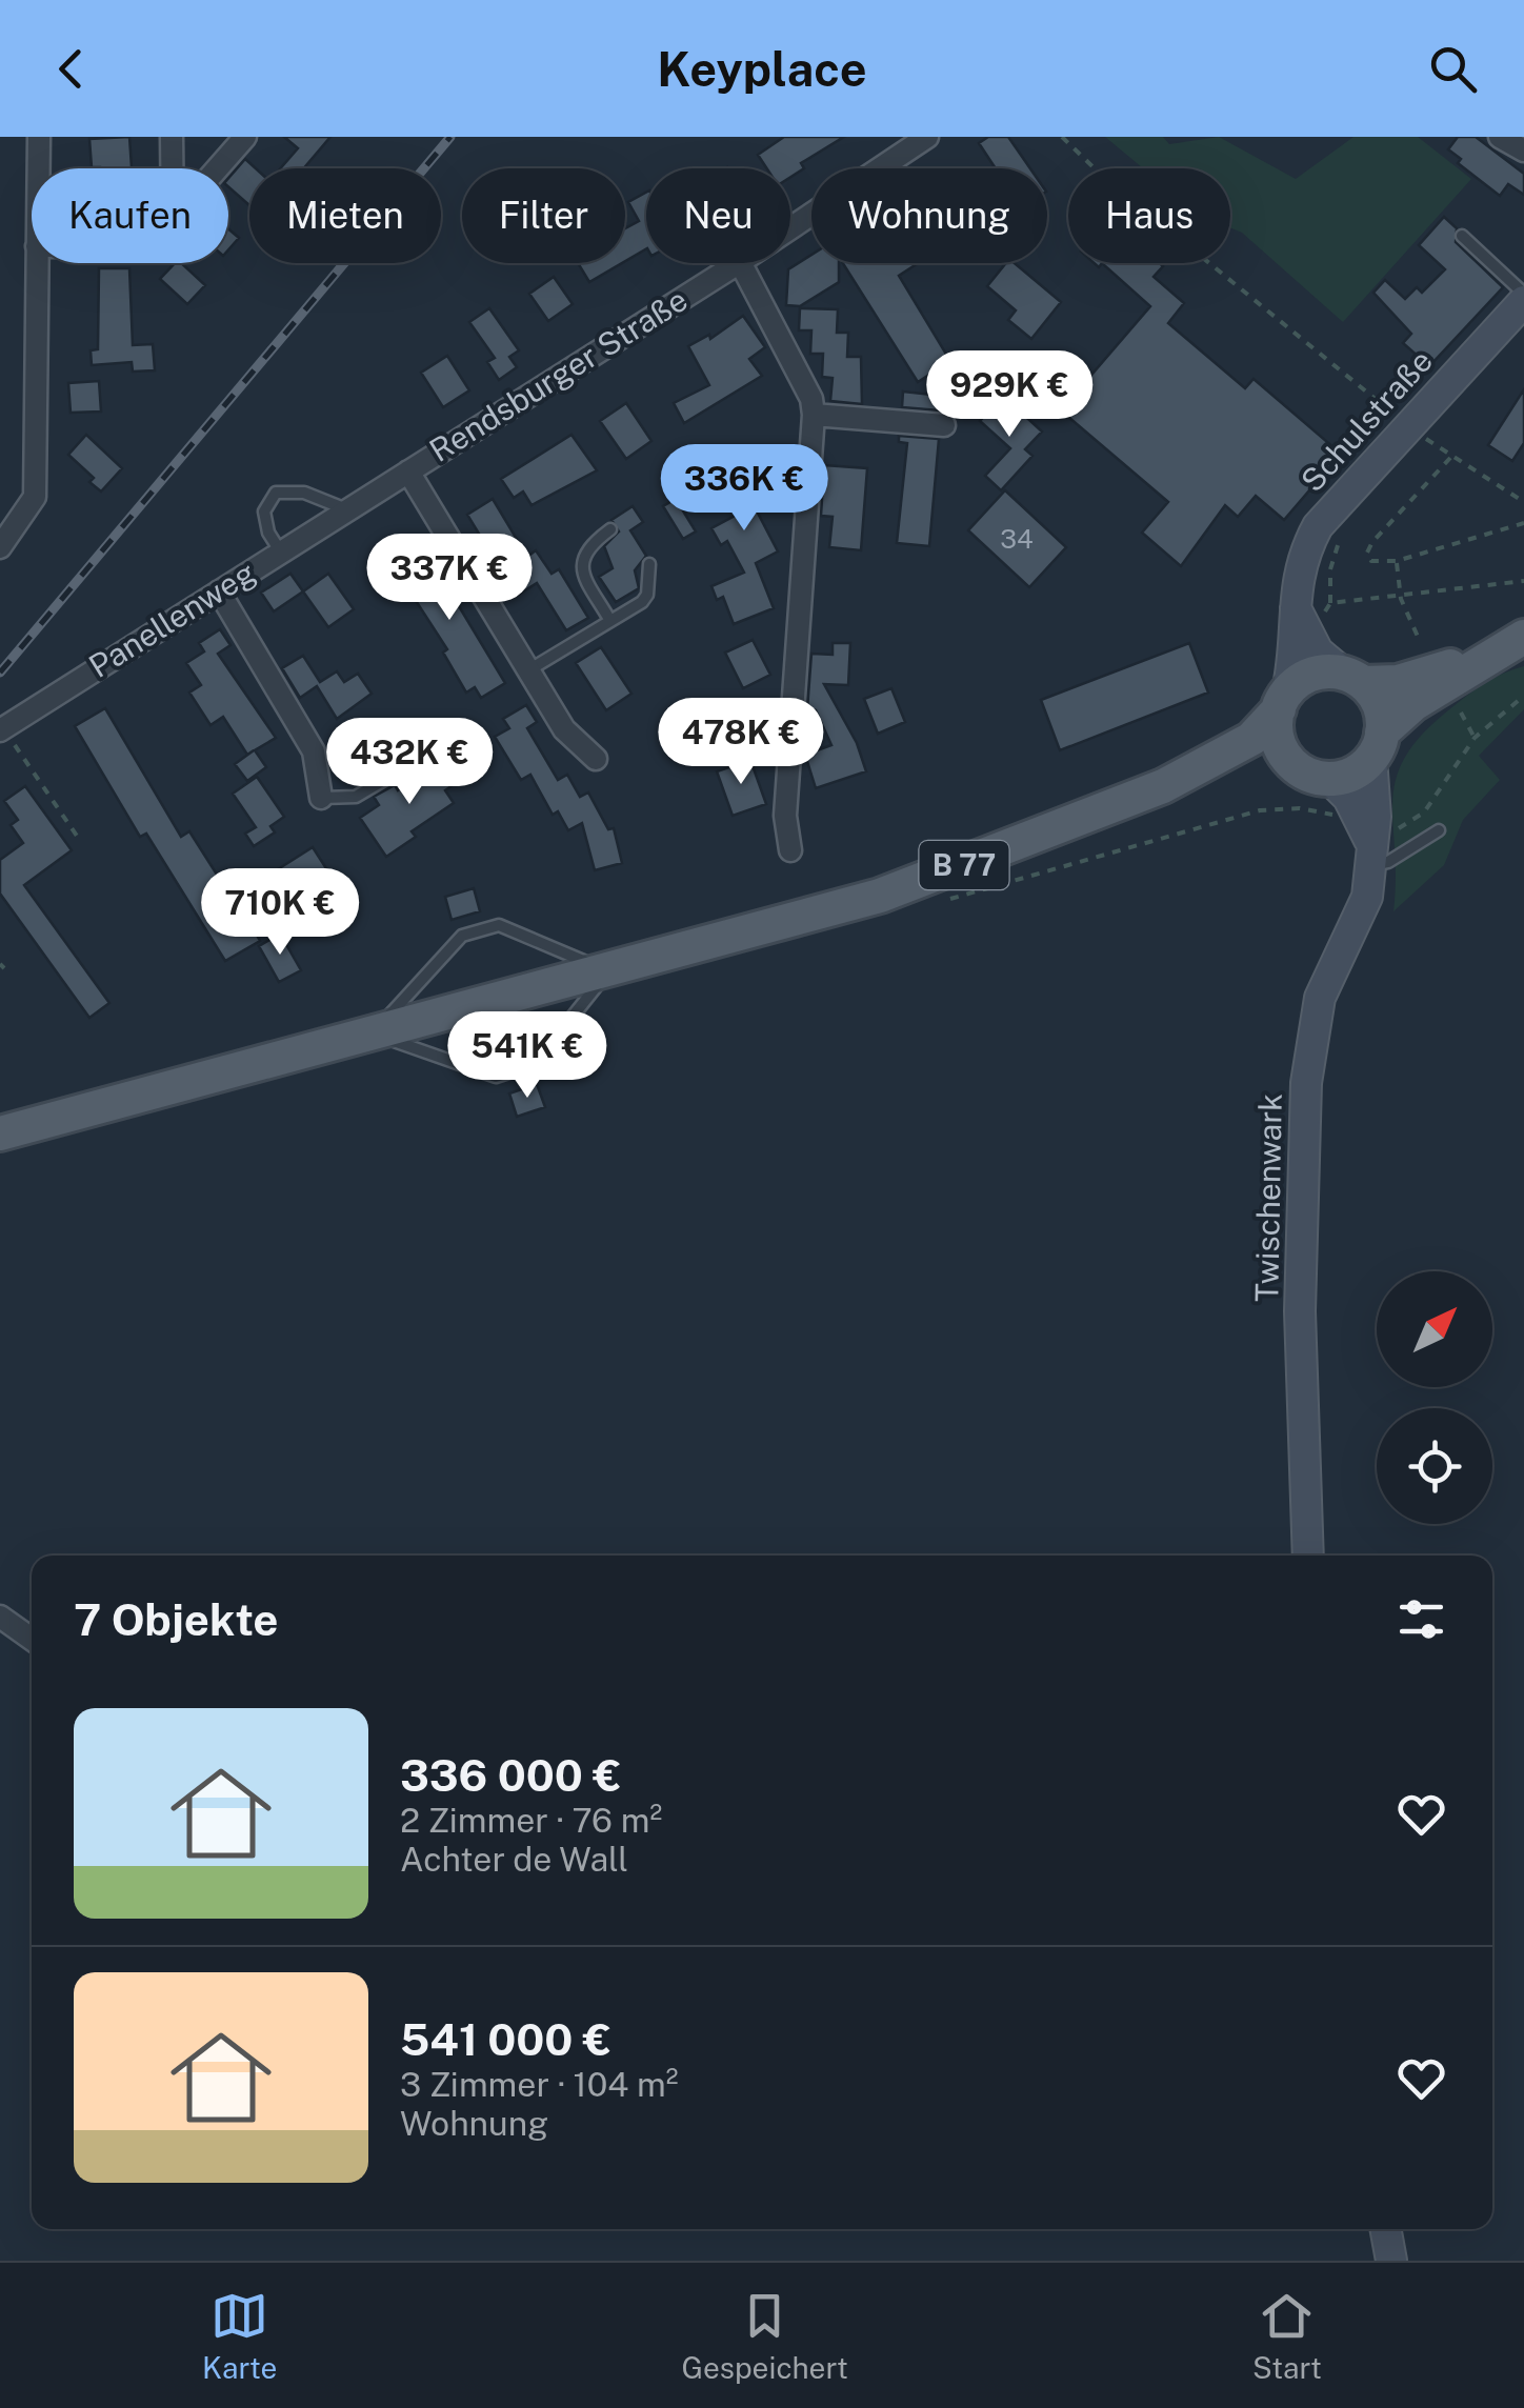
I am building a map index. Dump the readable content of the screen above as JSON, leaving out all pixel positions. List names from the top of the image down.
{
  "streets": {
    "main road": ["B 77"],
    "street": [
      "Rendsburger Straße",
      "Schulstraße",
      "Panellenweg",
      "Twischenwark"
    ]
  },
  "crossings": [
    ["Rendsburger Straße", "Panellenweg"],
    ["Schulstraße", "B 77"],
    ["Schulstraße", "Twischenwark"],
    ["B 77", "Twischenwark"]
  ],
  "house_numbers": ["34"],
  "north": "top right",
  "page": {
    "header": "Keyplace",
    "chip": [
      "Kaufen",
      "Mieten",
      "Filter",
      "Neu",
      "Wohnung",
      "Haus"
    ],
    "price": [
      "929K €",
      "336K €",
      "337K €",
      "478K €",
      "432K €",
      "710K €",
      "541K €"
    ],
    "heading": "7 Objekte",
    "list": [
      {
        "name": "336 000 €",
        "note": "2 Zimmer · 76 m² · Achter de Wall"
      },
      {
        "name": "541 000 €",
        "note": "3 Zimmer · 104 m² · Wohnung"
      }
    ],
    "tabs": ["Karte", "Gespeichert", "Start"]
  }
}
